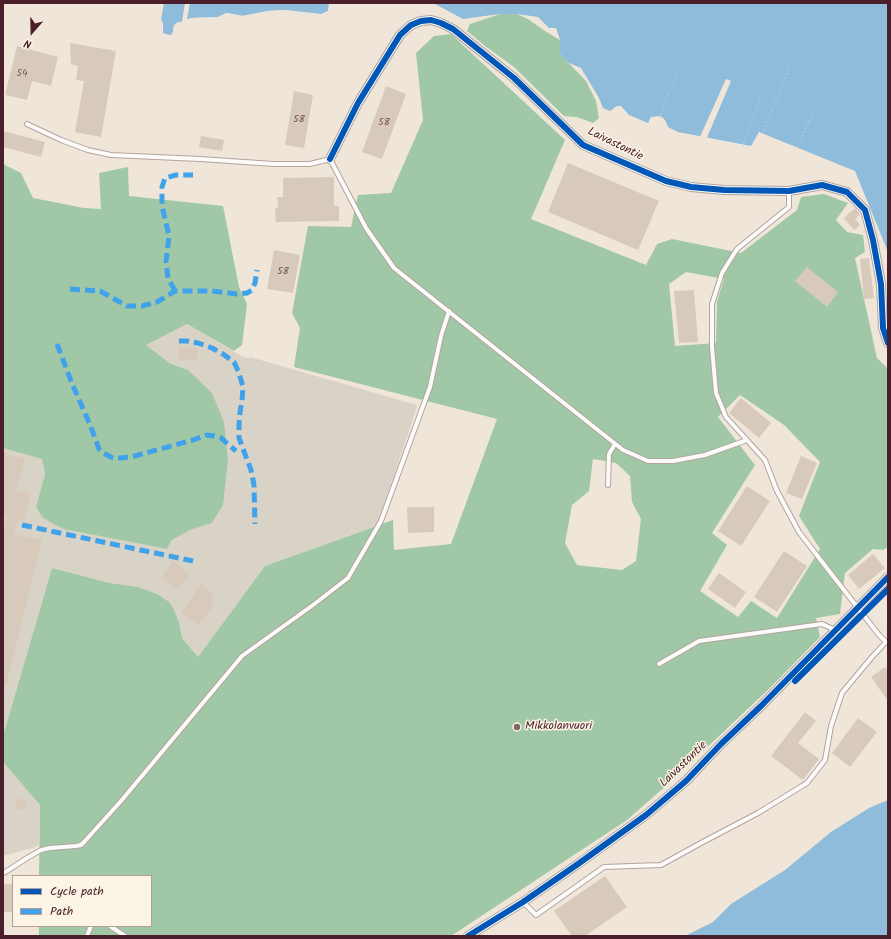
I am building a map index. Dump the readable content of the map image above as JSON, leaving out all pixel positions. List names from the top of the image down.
{
  "streets": {
    "street": ["Laivastontie"]
  },
  "places": ["Mikkolanvuori"],
  "house_numbers": [
    "54",
    "58",
    "58",
    "58"
  ],
  "legend": ["Cycle path", "Path"],
  "north": "bottom"
}
